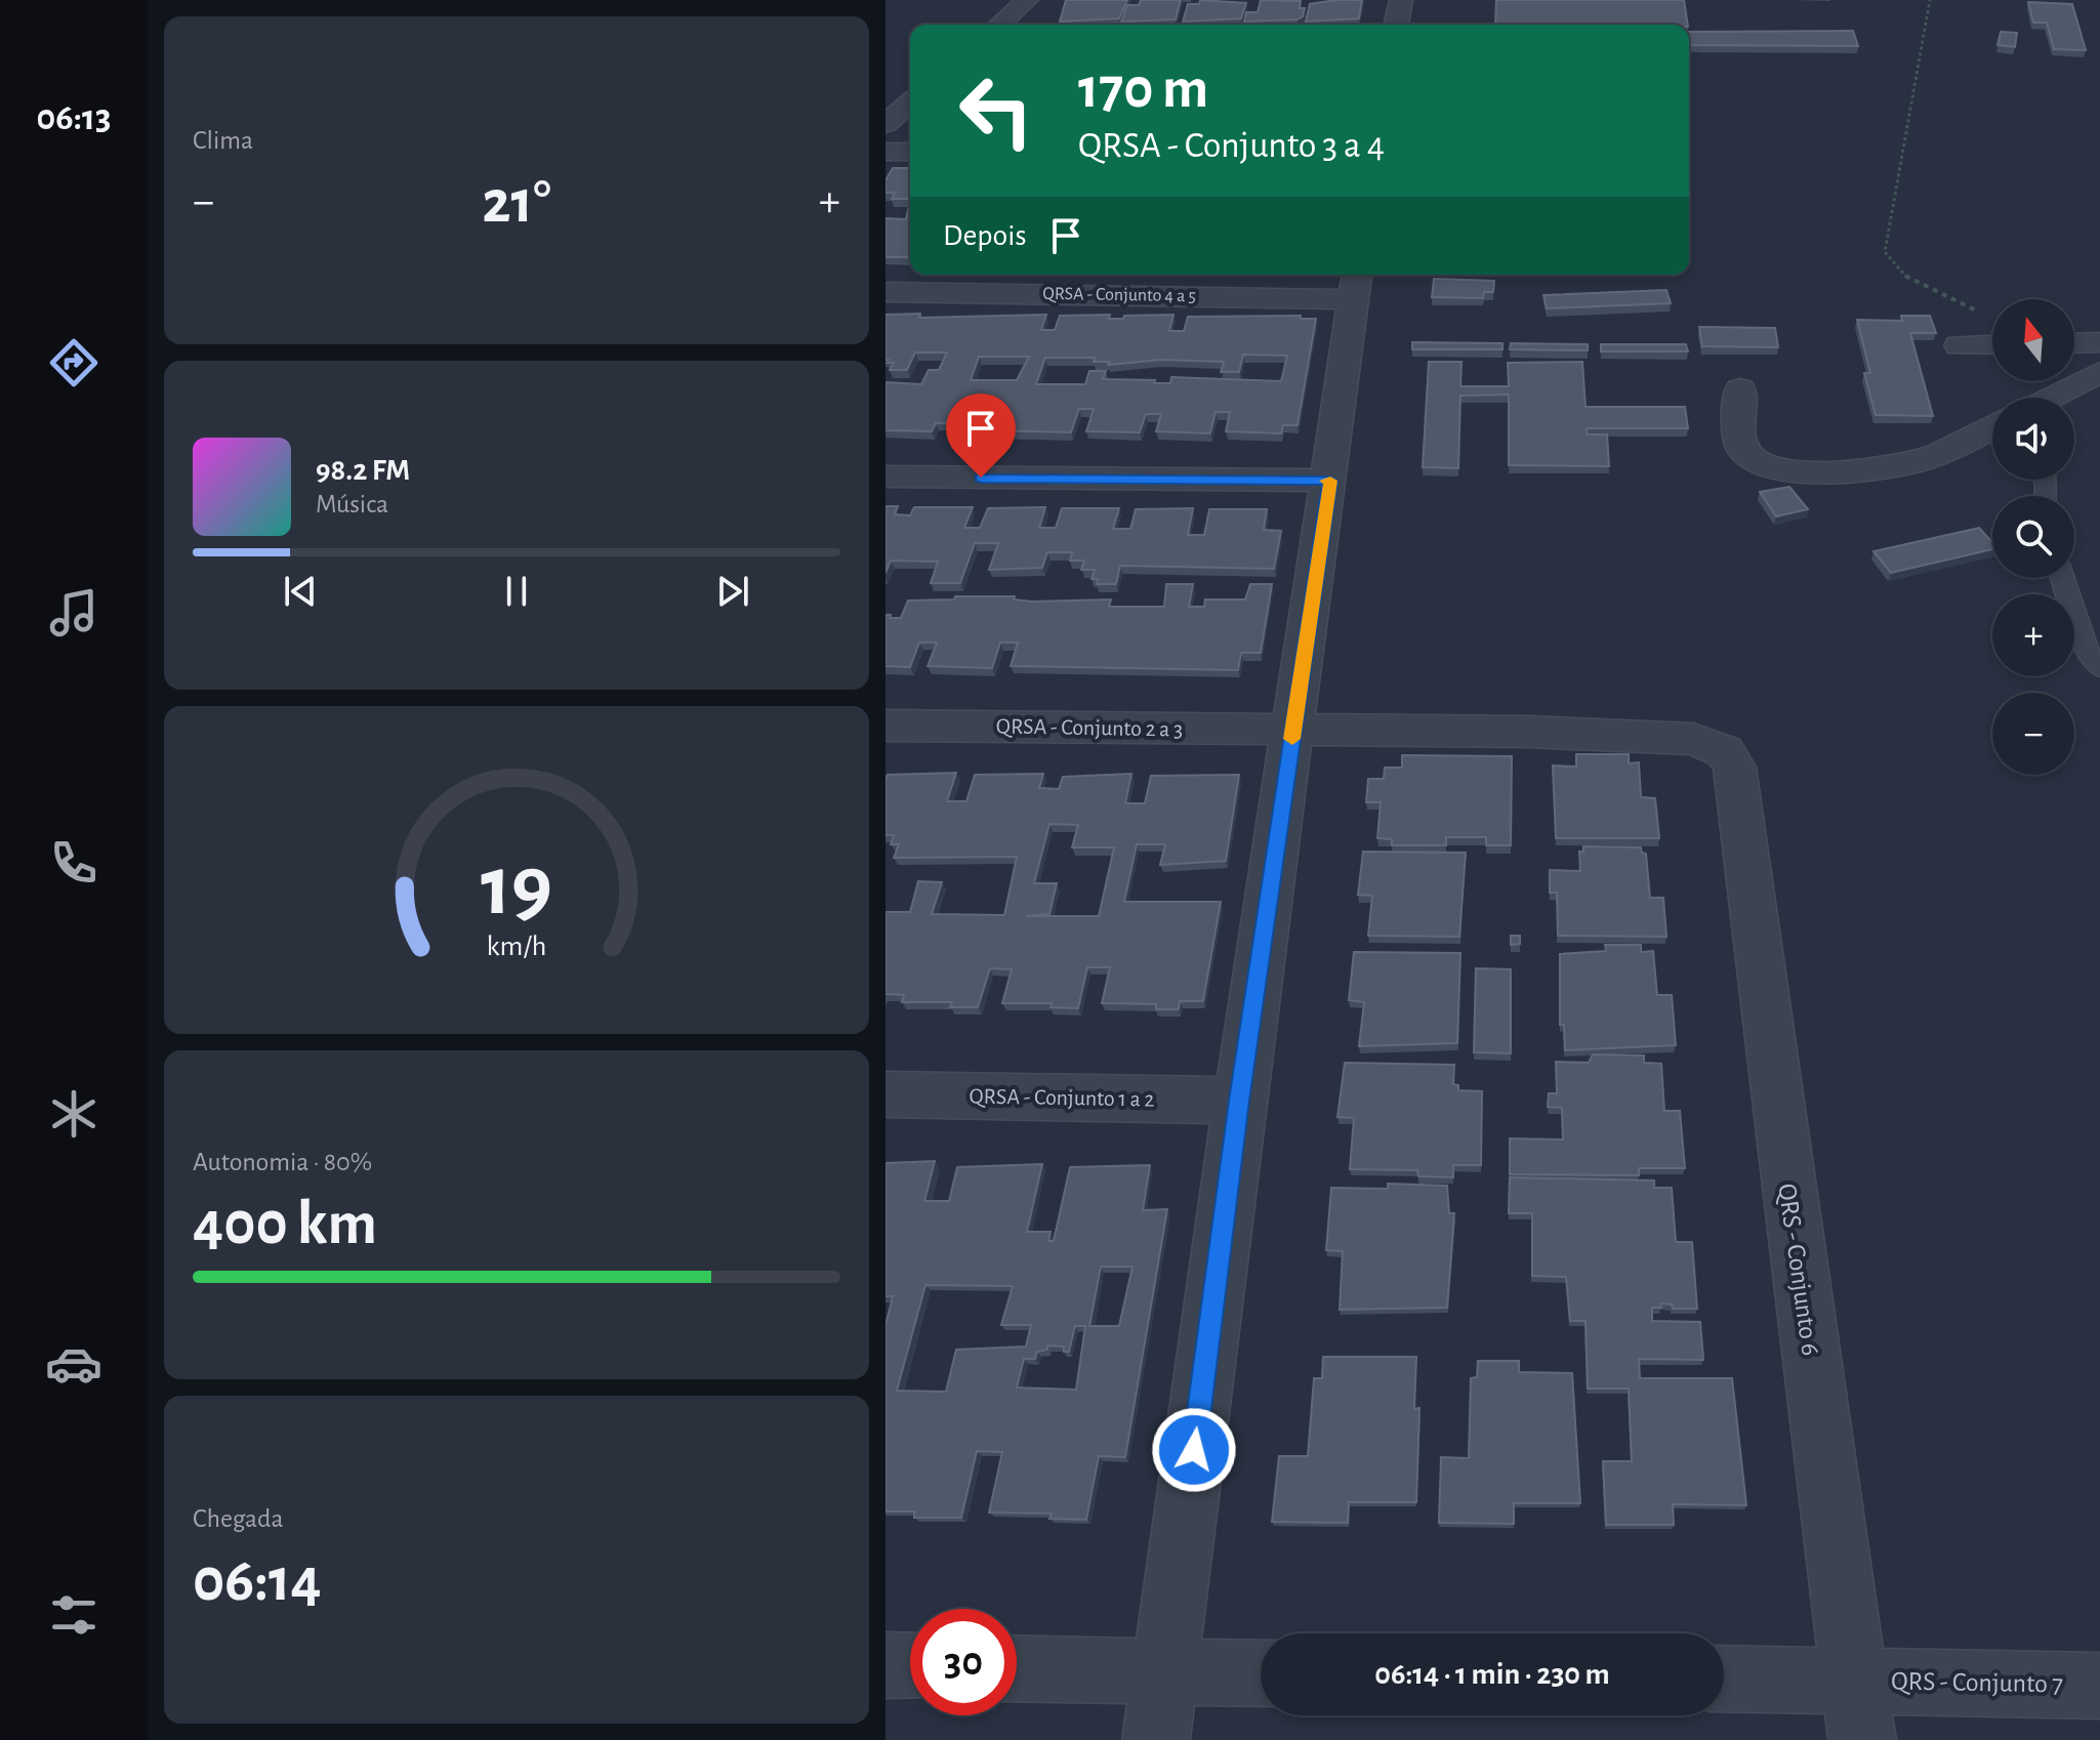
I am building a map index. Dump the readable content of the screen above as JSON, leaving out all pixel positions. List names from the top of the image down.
{
  "streets": {
    "street": [
      "QRSA - Conjunto 4 a 5",
      "QRSA - Conjunto 2 a 3",
      "QRSA - Conjunto 1 a 2",
      "QRS - Conjunto 6",
      "QRS - Conjunto 7"
    ]
  },
  "crossings": [
    ["QRSA - Conjunto 2 a 3", "QRS - Conjunto 6"],
    ["QRS - Conjunto 6", "QRS - Conjunto 7"]
  ],
  "north": "top",
  "page": {
    "tabs": "06:13",
    "tile": [
      "Clima",
      ["Autonomia · 80%", "400 km"],
      ["Chegada", "06:14"]
    ],
    "turn": ["170 m", "QRSA - Conjunto 3 a 4"],
    "heat": ["−", "21°", "+"],
    "then": "Depois",
    "map_buttons": ["+", "−"],
    "song": ["98.2 FM", "Música"],
    "limit": "30",
    "trip": "06:14 · 1 min · 230 m",
    "gauge": ["19", "km/h"]
  }
}
